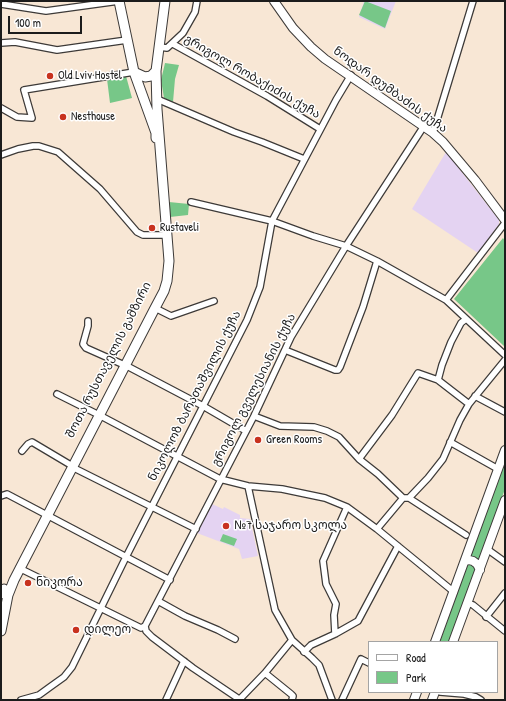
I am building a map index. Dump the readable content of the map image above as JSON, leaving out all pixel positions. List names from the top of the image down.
{
  "streets": {
    "main road": ["ნოდარ დუმბაძის ქუჩა", "შოთა რუსთაველის გამზირი"],
    "street": ["გრიგოლ რობაქიძის ქუჩა", "გრიგოლ გველესიანის ქუჩა", "ნიკოლოზ ბარათაშვილის ქუჩა"]
  },
  "crossings": [
    ["გრიგოლ რობაქიძის ქუჩა", "შოთა რუსთაველის გამზირი"],
    ["გრიგოლ რობაქიძის ქუჩა", "ნიკოლოზ ბარათაშვილის ქუჩა"],
    ["ნოდარ დუმბაძის ქუჩა", "გრიგოლ გველესიანის ქუჩა"],
    ["ნოდარ დუმბაძის ქუჩა", "ნიკოლოზ ბარათაშვილის ქუჩა"]
  ],
  "places": [
    "Old Lviv Hostel",
    "Nesthouse",
    "Rustaveli",
    "Green Rooms",
    "№7 საჯარო სკოლა",
    "ნიკორა",
    "დილეო"
  ],
  "legend": ["Road", "Park"],
  "scale_bar": "100 m"
}
